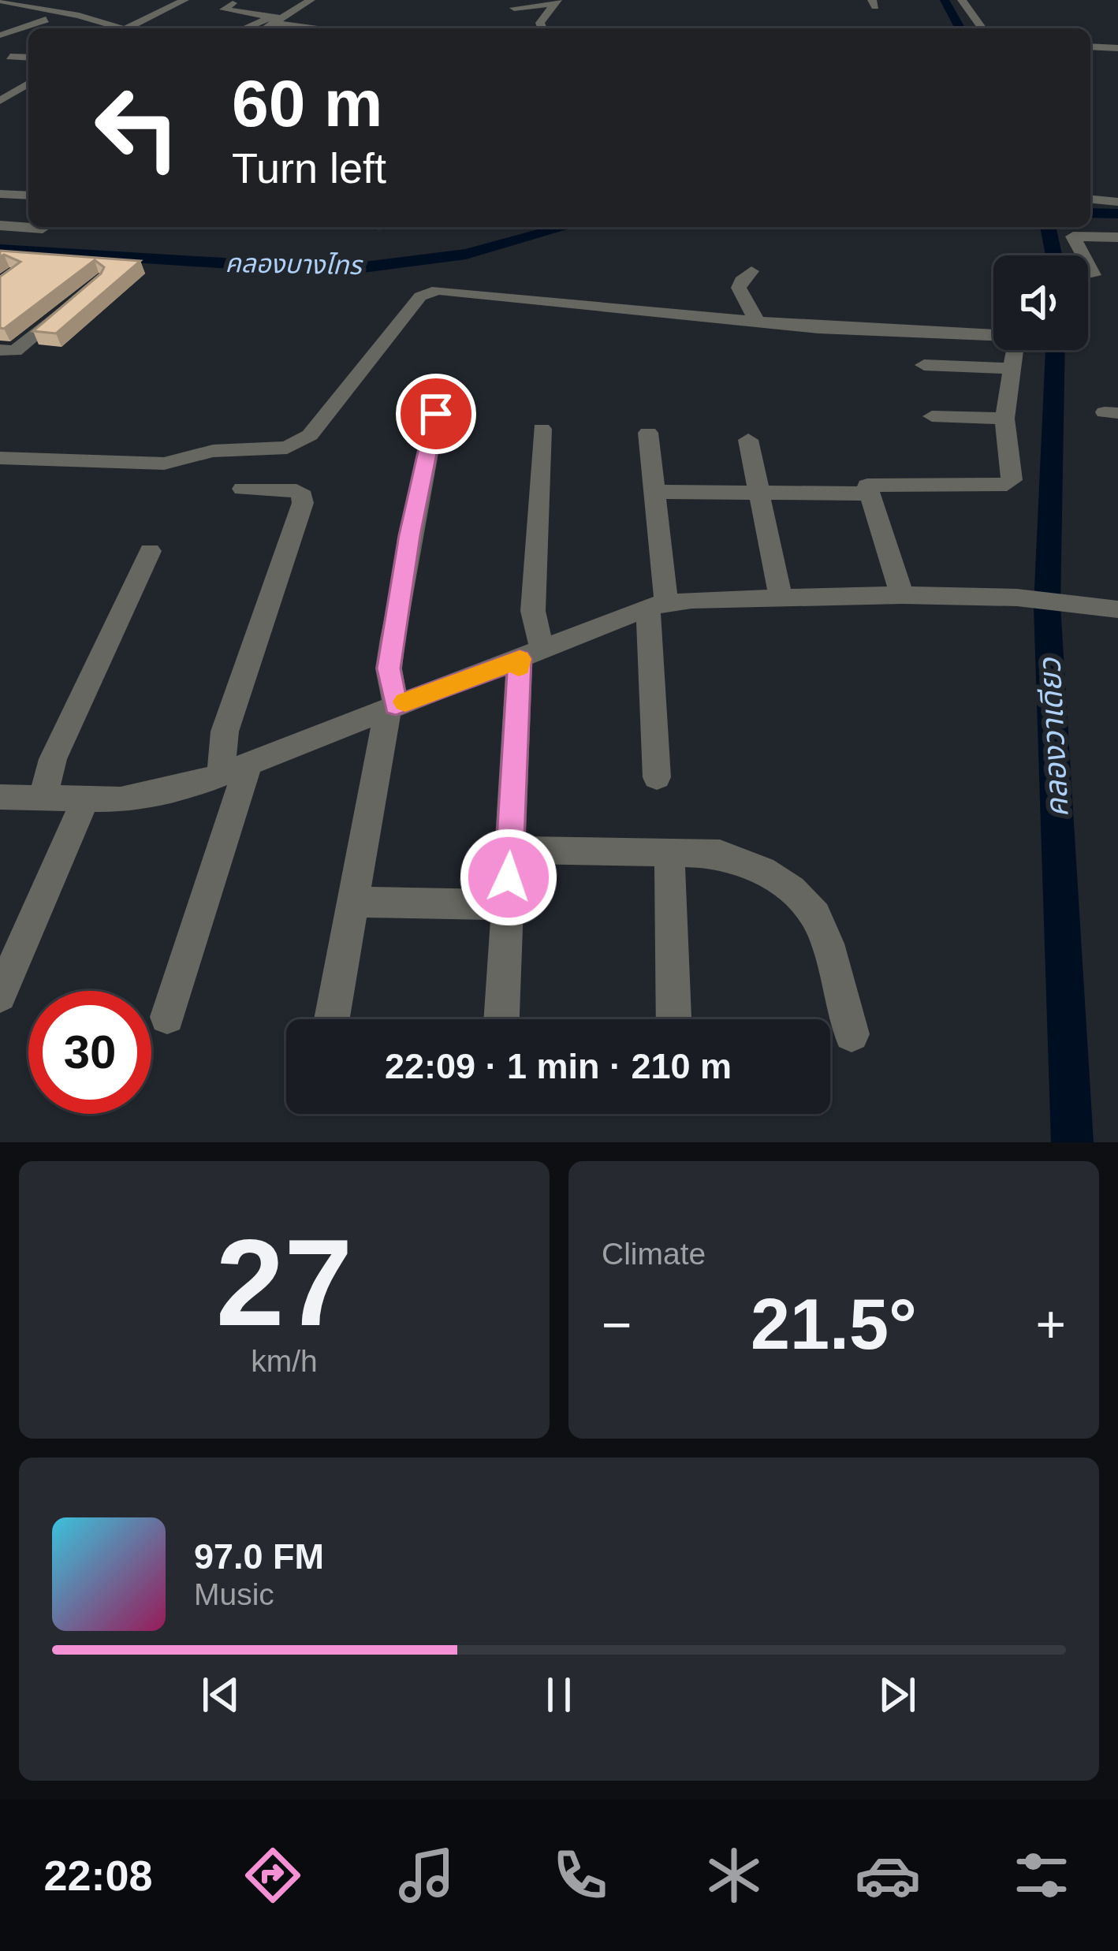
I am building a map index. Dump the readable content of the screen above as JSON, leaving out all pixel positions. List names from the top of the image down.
{
  "water": ["คลองบางไทร", "คลองวาเดียว"],
  "page": {
    "turn": ["60 m", "Turn left"],
    "limit": "30",
    "trip": "22:09 · 1 min · 210 m",
    "tile": [
      ["27", "km/h"],
      "Climate"
    ],
    "heat": ["−", "21.5°", "+"],
    "song": ["97.0 FM", "Music"],
    "tabs": "22:08"
  }
}
